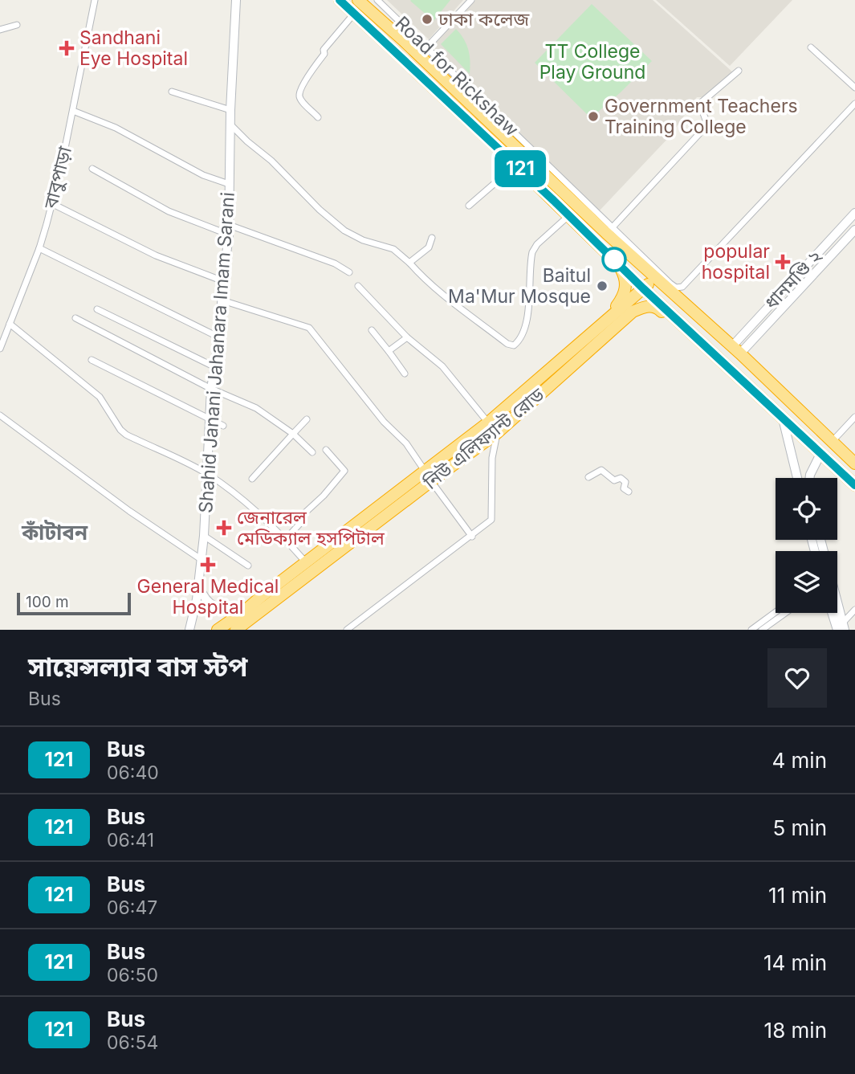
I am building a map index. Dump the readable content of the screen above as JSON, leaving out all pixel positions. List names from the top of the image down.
{
  "streets": {
    "highway": ["নিউ এলিফ্যান্ট রোড"],
    "street": [
      "Road for Rickshaw",
      "বাবুপাড়া",
      "ধানমণ্ডি ২",
      "Shahid Janani Jahanara Imam Sarani"
    ]
  },
  "districts": ["কাঁটাবন"],
  "parks": ["TT College Play Ground"],
  "places": {
    "other": ["ঢাকা কলেজ", "Government Teachers Training College", "Baitul Ma'Mur Mosque"],
    "health": [
      "Sandhani Eye Hospital",
      "popular hospital",
      "জেনারেল মেডিক্যাল হসপিটাল",
      "General Medical Hospital"
    ]
  },
  "lines": ["bus line 121"],
  "scale_bar": "100 m",
  "page": {
    "on_map": "121",
    "scale": "100 m",
    "heading": ["সায়েন্সল্যাব বাস স্টপ", "Bus"],
    "list": [
      {
        "mark": "121",
        "name": "Bus",
        "note": "06:40",
        "value": "4 min"
      },
      {
        "mark": "121",
        "name": "Bus",
        "note": "06:41",
        "value": "5 min"
      },
      {
        "mark": "121",
        "name": "Bus",
        "note": "06:47",
        "value": "11 min"
      },
      {
        "mark": "121",
        "name": "Bus",
        "note": "06:50",
        "value": "14 min"
      },
      {
        "mark": "121",
        "name": "Bus",
        "note": "06:54",
        "value": "18 min"
      }
    ]
  }
}
